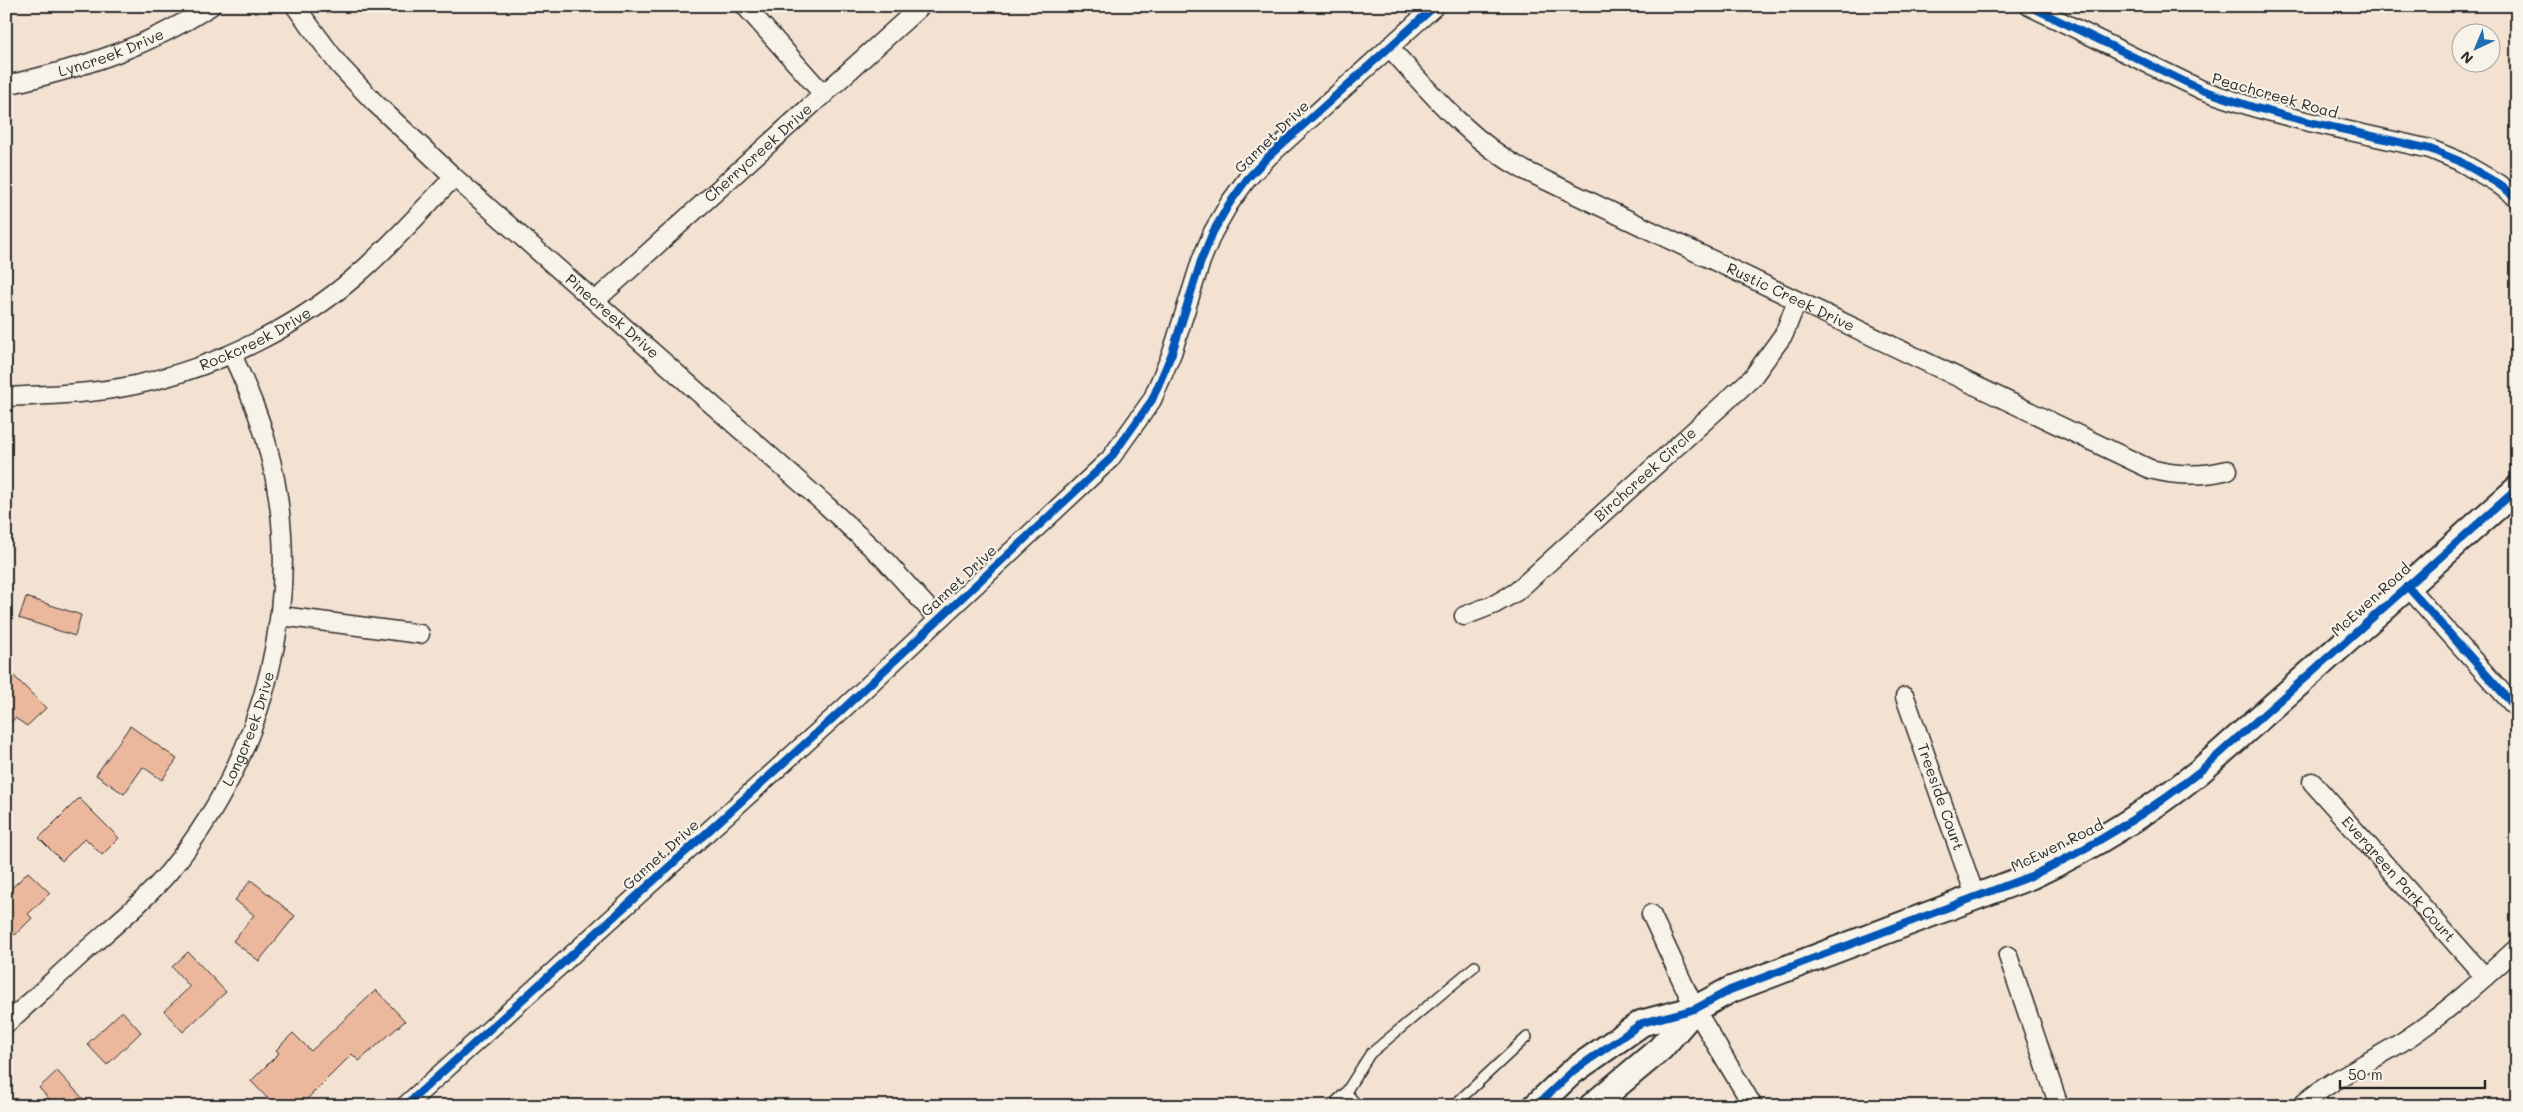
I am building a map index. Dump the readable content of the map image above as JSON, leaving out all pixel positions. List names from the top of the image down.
{
  "streets": {
    "street": [
      "Lyncreek Drive",
      "Peachcreek Road",
      "Garnet Drive",
      "Cherrycreek Drive",
      "Rustic Creek Drive",
      "Pinecreek Drive",
      "Rockcreek Drive",
      "Birchcreek Circle",
      "McEwen Road",
      "Longcreek Drive",
      "Treeside Court",
      "Evergreen Park Court"
    ]
  },
  "crossings": [
    ["Garnet Drive", "Rustic Creek Drive"],
    ["Garnet Drive", "Pinecreek Drive"],
    ["Cherrycreek Drive", "Pinecreek Drive"],
    ["Rustic Creek Drive", "Birchcreek Circle"],
    ["Pinecreek Drive", "Rockcreek Drive"],
    ["Rockcreek Drive", "Longcreek Drive"],
    ["McEwen Road", "Treeside Court"]
  ],
  "scale_bar": "50 m",
  "north": "bottom left"
}
